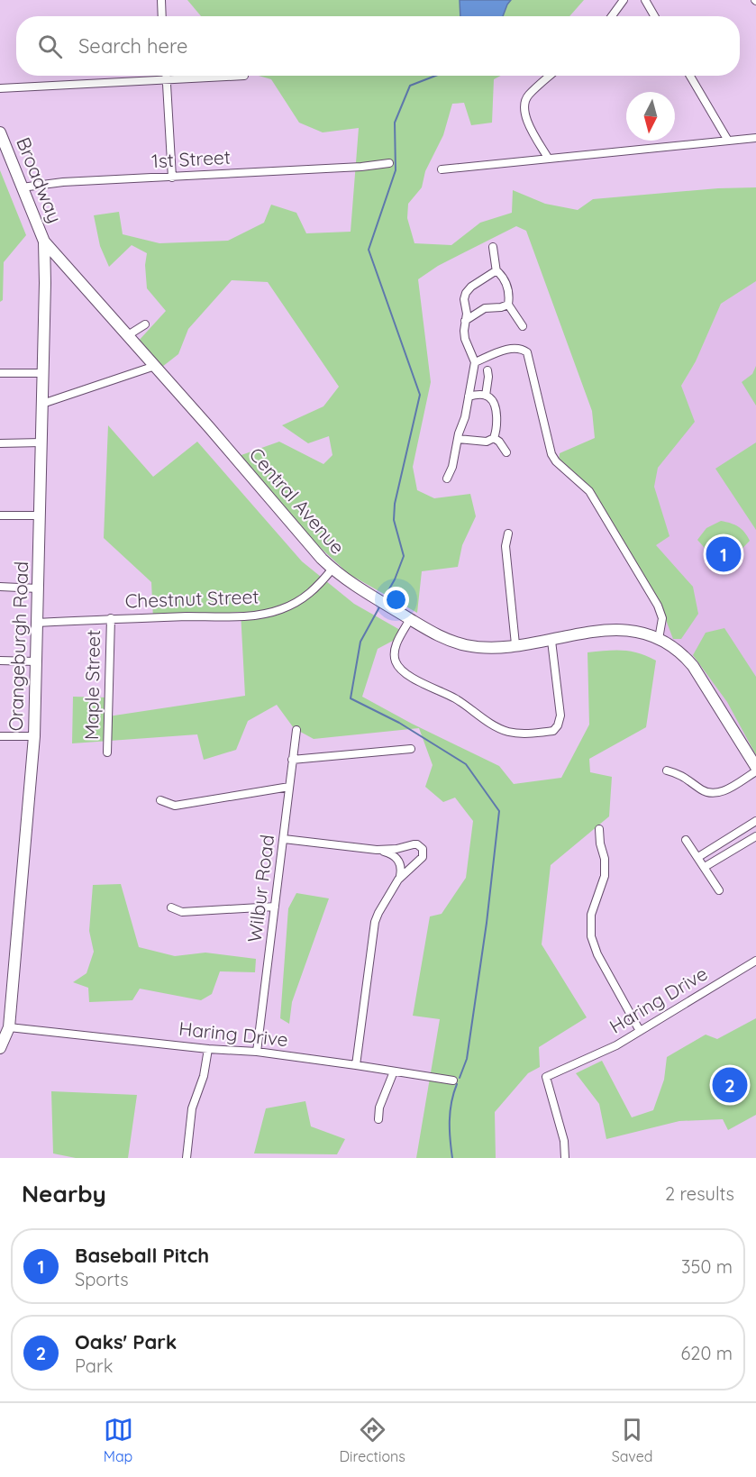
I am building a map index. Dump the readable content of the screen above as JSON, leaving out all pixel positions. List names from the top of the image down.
{
  "streets": {
    "street": [
      "1st Street",
      "Broadway",
      "Central Avenue",
      "Chestnut Street",
      "Orangeburgh Road",
      "Maple Street",
      "Wilbur Road",
      "Haring Drive"
    ]
  },
  "crossings": [
    ["1st Street", "Broadway"],
    ["Broadway", "Central Avenue"],
    ["Broadway", "Orangeburgh Road"],
    ["Central Avenue", "Chestnut Street"],
    ["Central Avenue", "Orangeburgh Road"],
    ["Chestnut Street", "Orangeburgh Road"],
    ["Chestnut Street", "Maple Street"],
    ["Orangeburgh Road", "Haring Drive"],
    ["Wilbur Road", "Haring Drive"]
  ],
  "north": "bottom",
  "page": {
    "search": "Search here",
    "pins": ["1", "2"],
    "heading": ["Nearby", "2 results"],
    "list": [
      {
        "mark": "1",
        "name": "Baseball Pitch",
        "note": "Sports",
        "value": "350 m"
      },
      {
        "mark": "2",
        "name": "Oaks' Park",
        "note": "Park",
        "value": "620 m"
      }
    ],
    "nav": ["Map", "Directions", "Saved"]
  }
}
